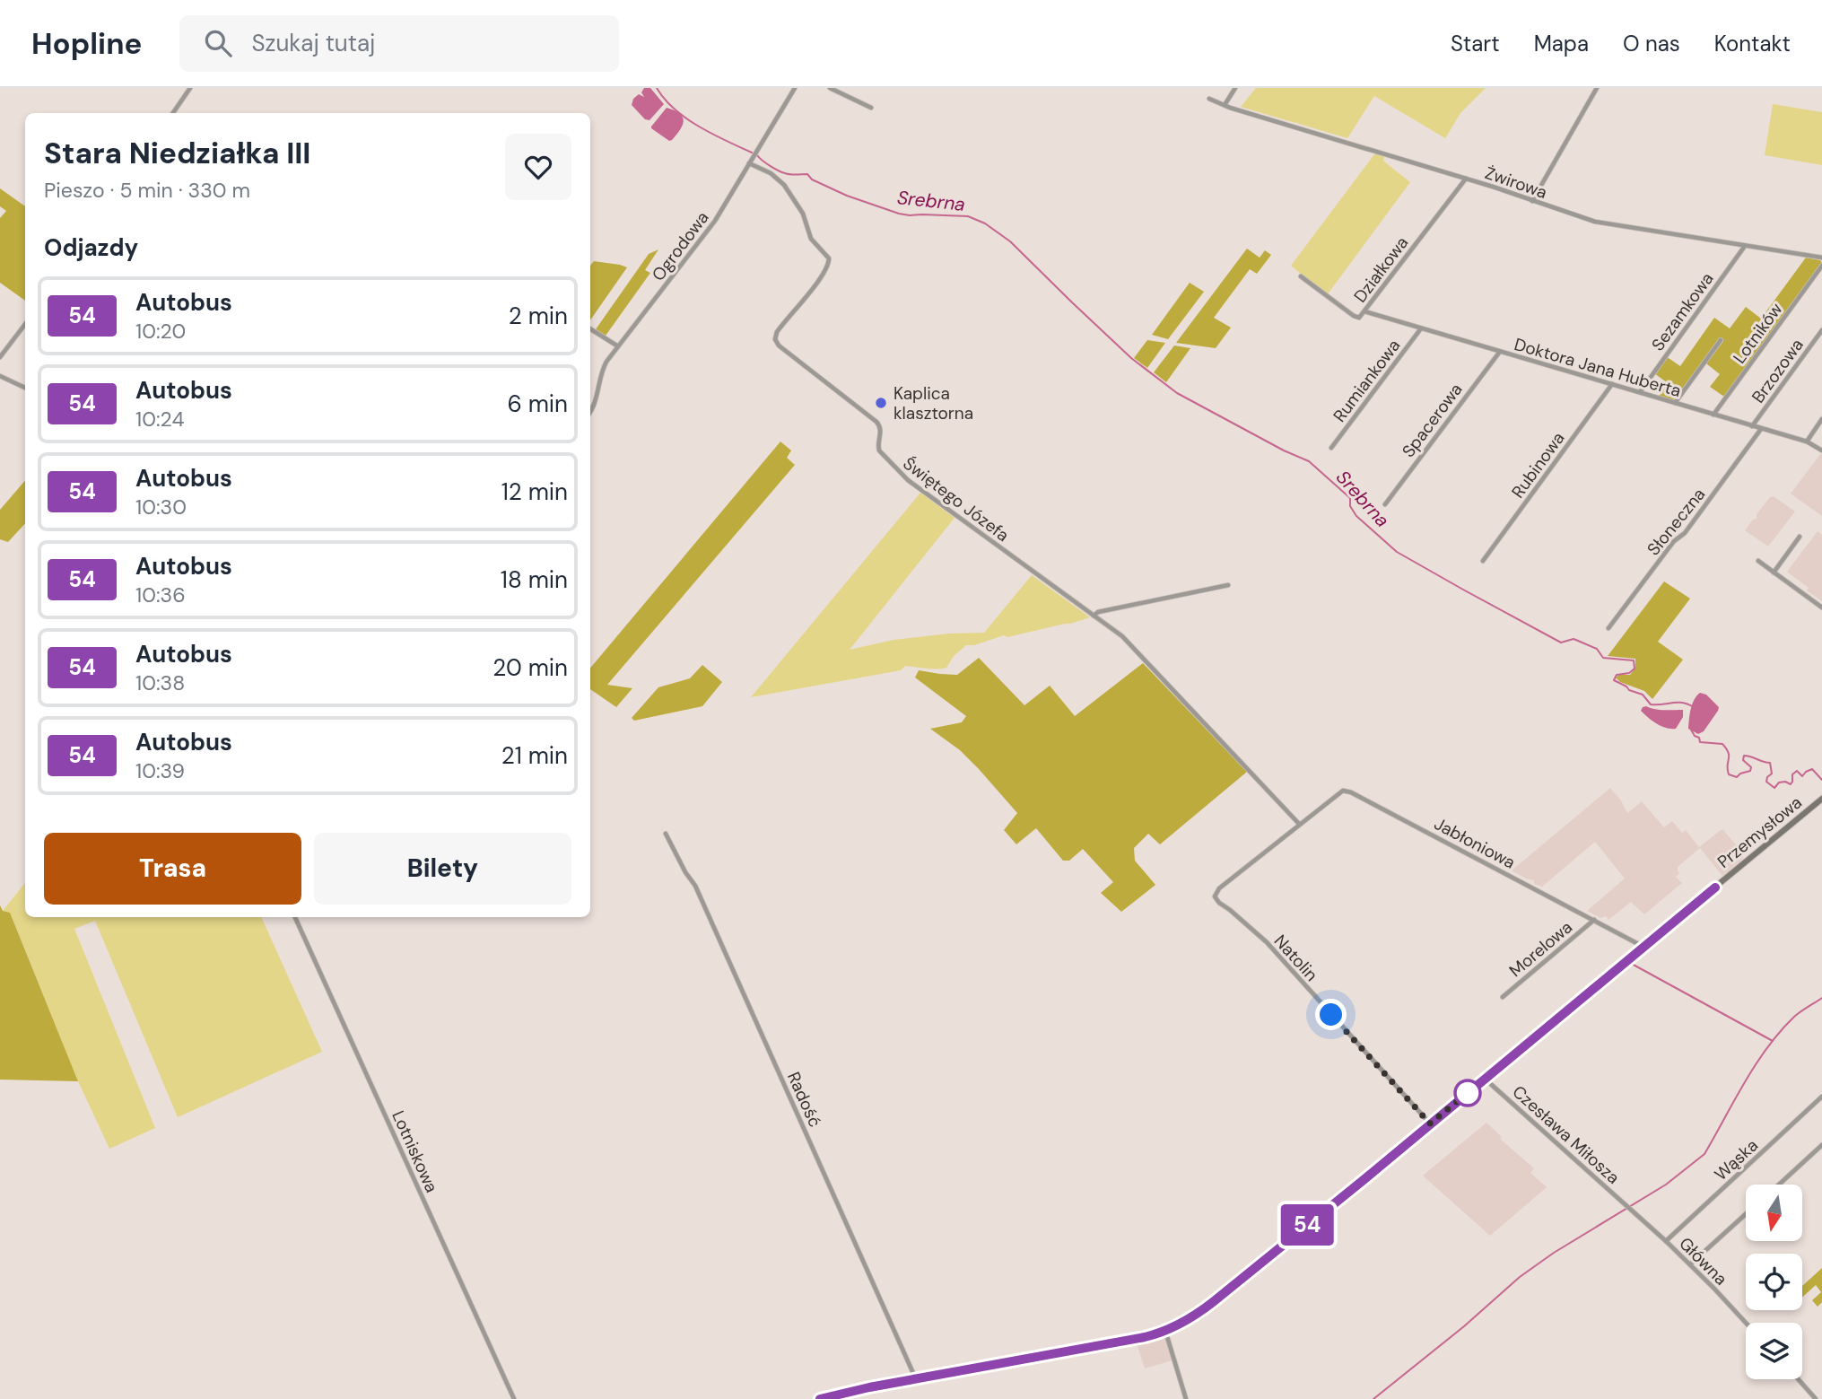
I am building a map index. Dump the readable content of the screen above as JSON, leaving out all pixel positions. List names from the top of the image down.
{
  "streets": {
    "street": [
      "Żwirowa",
      "Ogrodowa",
      "Działkowa",
      "Sezamkowa",
      "Lotników",
      "Doktora Jana Huberta",
      "Brzozowa",
      "Rumiankowa",
      "Spacerowa",
      "Rubinowa",
      "Świętego Józefa",
      "Słoneczna",
      "Przemysłowa",
      "Jabłoniowa",
      "Morelowa",
      "Natolin",
      "Radość",
      "Czesława Miłosza",
      "Lotniskowa",
      "Wąska",
      "Główna"
    ]
  },
  "crossings": [
    ["Żwirowa", "Działkowa"],
    ["Żwirowa", "Sezamkowa"],
    ["Ogrodowa", "Świętego Józefa"],
    ["Działkowa", "Doktora Jana Huberta"],
    ["Sezamkowa", "Doktora Jana Huberta"],
    ["Lotników", "Doktora Jana Huberta"],
    ["Doktora Jana Huberta", "Brzozowa"],
    ["Doktora Jana Huberta", "Rumiankowa"],
    ["Doktora Jana Huberta", "Spacerowa"],
    ["Doktora Jana Huberta", "Rubinowa"],
    ["Doktora Jana Huberta", "Słoneczna"],
    ["Świętego Józefa", "Jabłoniowa"],
    ["Świętego Józefa", "Natolin"],
    ["Przemysłowa", "Jabłoniowa"],
    ["Przemysłowa", "Natolin"],
    ["Przemysłowa", "Radość"],
    ["Przemysłowa", "Czesława Miłosza"],
    ["Jabłoniowa", "Morelowa"],
    ["Jabłoniowa", "Natolin"],
    ["Czesława Miłosza", "Główna"],
    ["Wąska", "Główna"]
  ],
  "water": ["Srebrna"],
  "places": ["Kaplica klasztorna"],
  "lines": ["bus line 54"],
  "north": "bottom",
  "page": {
    "header": "Hopline",
    "search": "Szukaj tutaj",
    "nav": [
      "Start",
      "Mapa",
      "O nas",
      "Kontakt"
    ],
    "on_map": "54",
    "heading": [
      ["Stara Niedziałka III", "Pieszo · 5 min · 330 m"],
      "Odjazdy"
    ],
    "list": [
      {
        "mark": "54",
        "name": "Autobus",
        "note": "10:20",
        "value": "2 min"
      },
      {
        "mark": "54",
        "name": "Autobus",
        "note": "10:24",
        "value": "6 min"
      },
      {
        "mark": "54",
        "name": "Autobus",
        "note": "10:30",
        "value": "12 min"
      },
      {
        "mark": "54",
        "name": "Autobus",
        "note": "10:36",
        "value": "18 min"
      },
      {
        "mark": "54",
        "name": "Autobus",
        "note": "10:38",
        "value": "20 min"
      },
      {
        "mark": "54",
        "name": "Autobus",
        "note": "10:39",
        "value": "21 min"
      }
    ],
    "buttons": ["Trasa", "Bilety"]
  }
}
